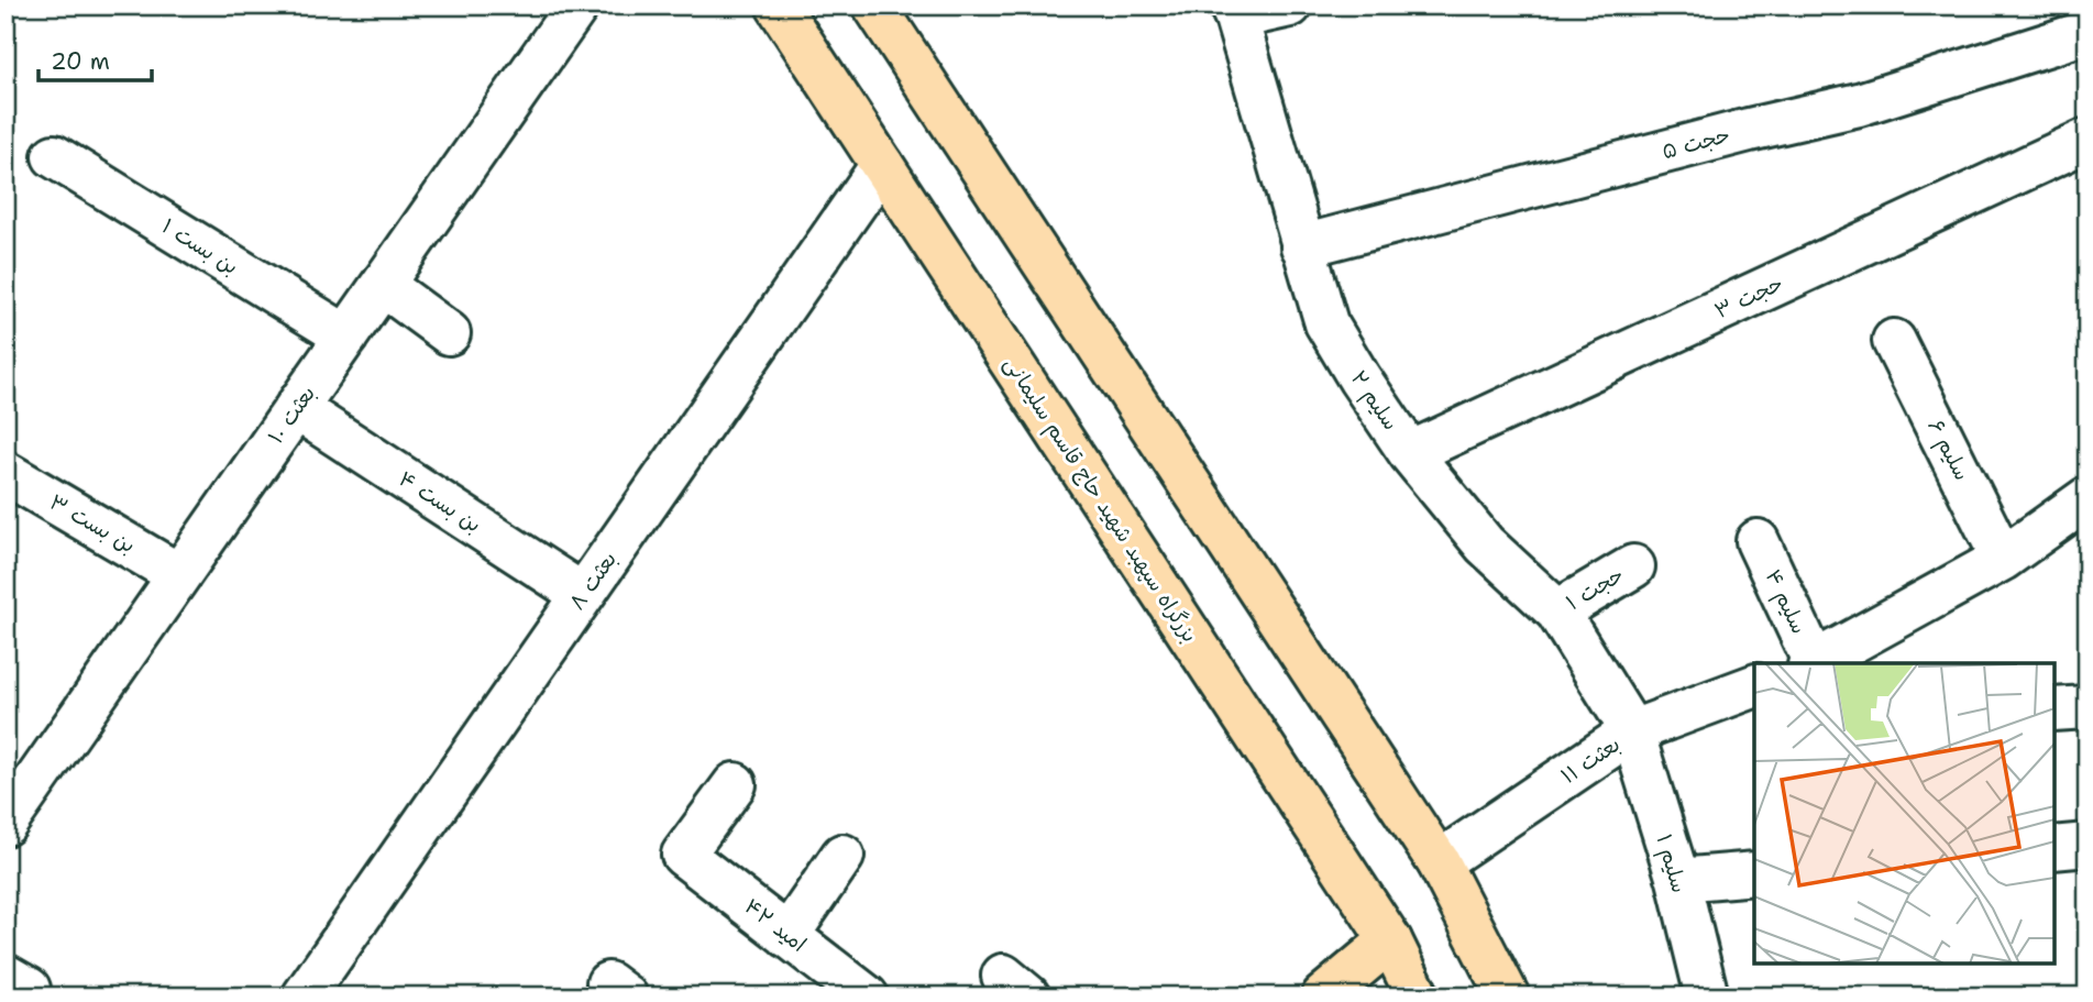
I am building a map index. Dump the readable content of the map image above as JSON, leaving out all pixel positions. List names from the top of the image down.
{
  "streets": {
    "main road": ["بزرگراه سپهبد شهید حاج قاسم سلیمانی"],
    "street": [
      "حجت ۵",
      "بن بست ۱",
      "حجت ۳",
      "سلیم ۲",
      "بعثت ۱۰",
      "سلیم ۶",
      "بن بست ۴",
      "بن بست ۳",
      "بعثت ۸",
      "حجت ۱",
      "سلیم ۴",
      "بعثت ۱۱",
      "سلیم ۱",
      "امید ۴۲"
    ]
  },
  "crossings": [
    ["حجت ۵", "سلیم ۲"],
    ["بن بست ۱", "بعثت ۱۰"],
    ["حجت ۳", "سلیم ۲"],
    ["سلیم ۲", "حجت ۱"],
    ["سلیم ۲", "بعثت ۱۱"],
    ["سلیم ۲", "سلیم ۱"],
    ["بعثت ۱۰", "بن بست ۴"],
    ["بعثت ۱۰", "بن بست ۳"],
    ["بزرگراه سپهبد شهید حاج قاسم سلیمانی", "بعثت ۸"],
    ["بن بست ۴", "بعثت ۸"],
    ["بعثت ۱۱", "سلیم ۱"]
  ],
  "scale_bar": "20 m"
}
